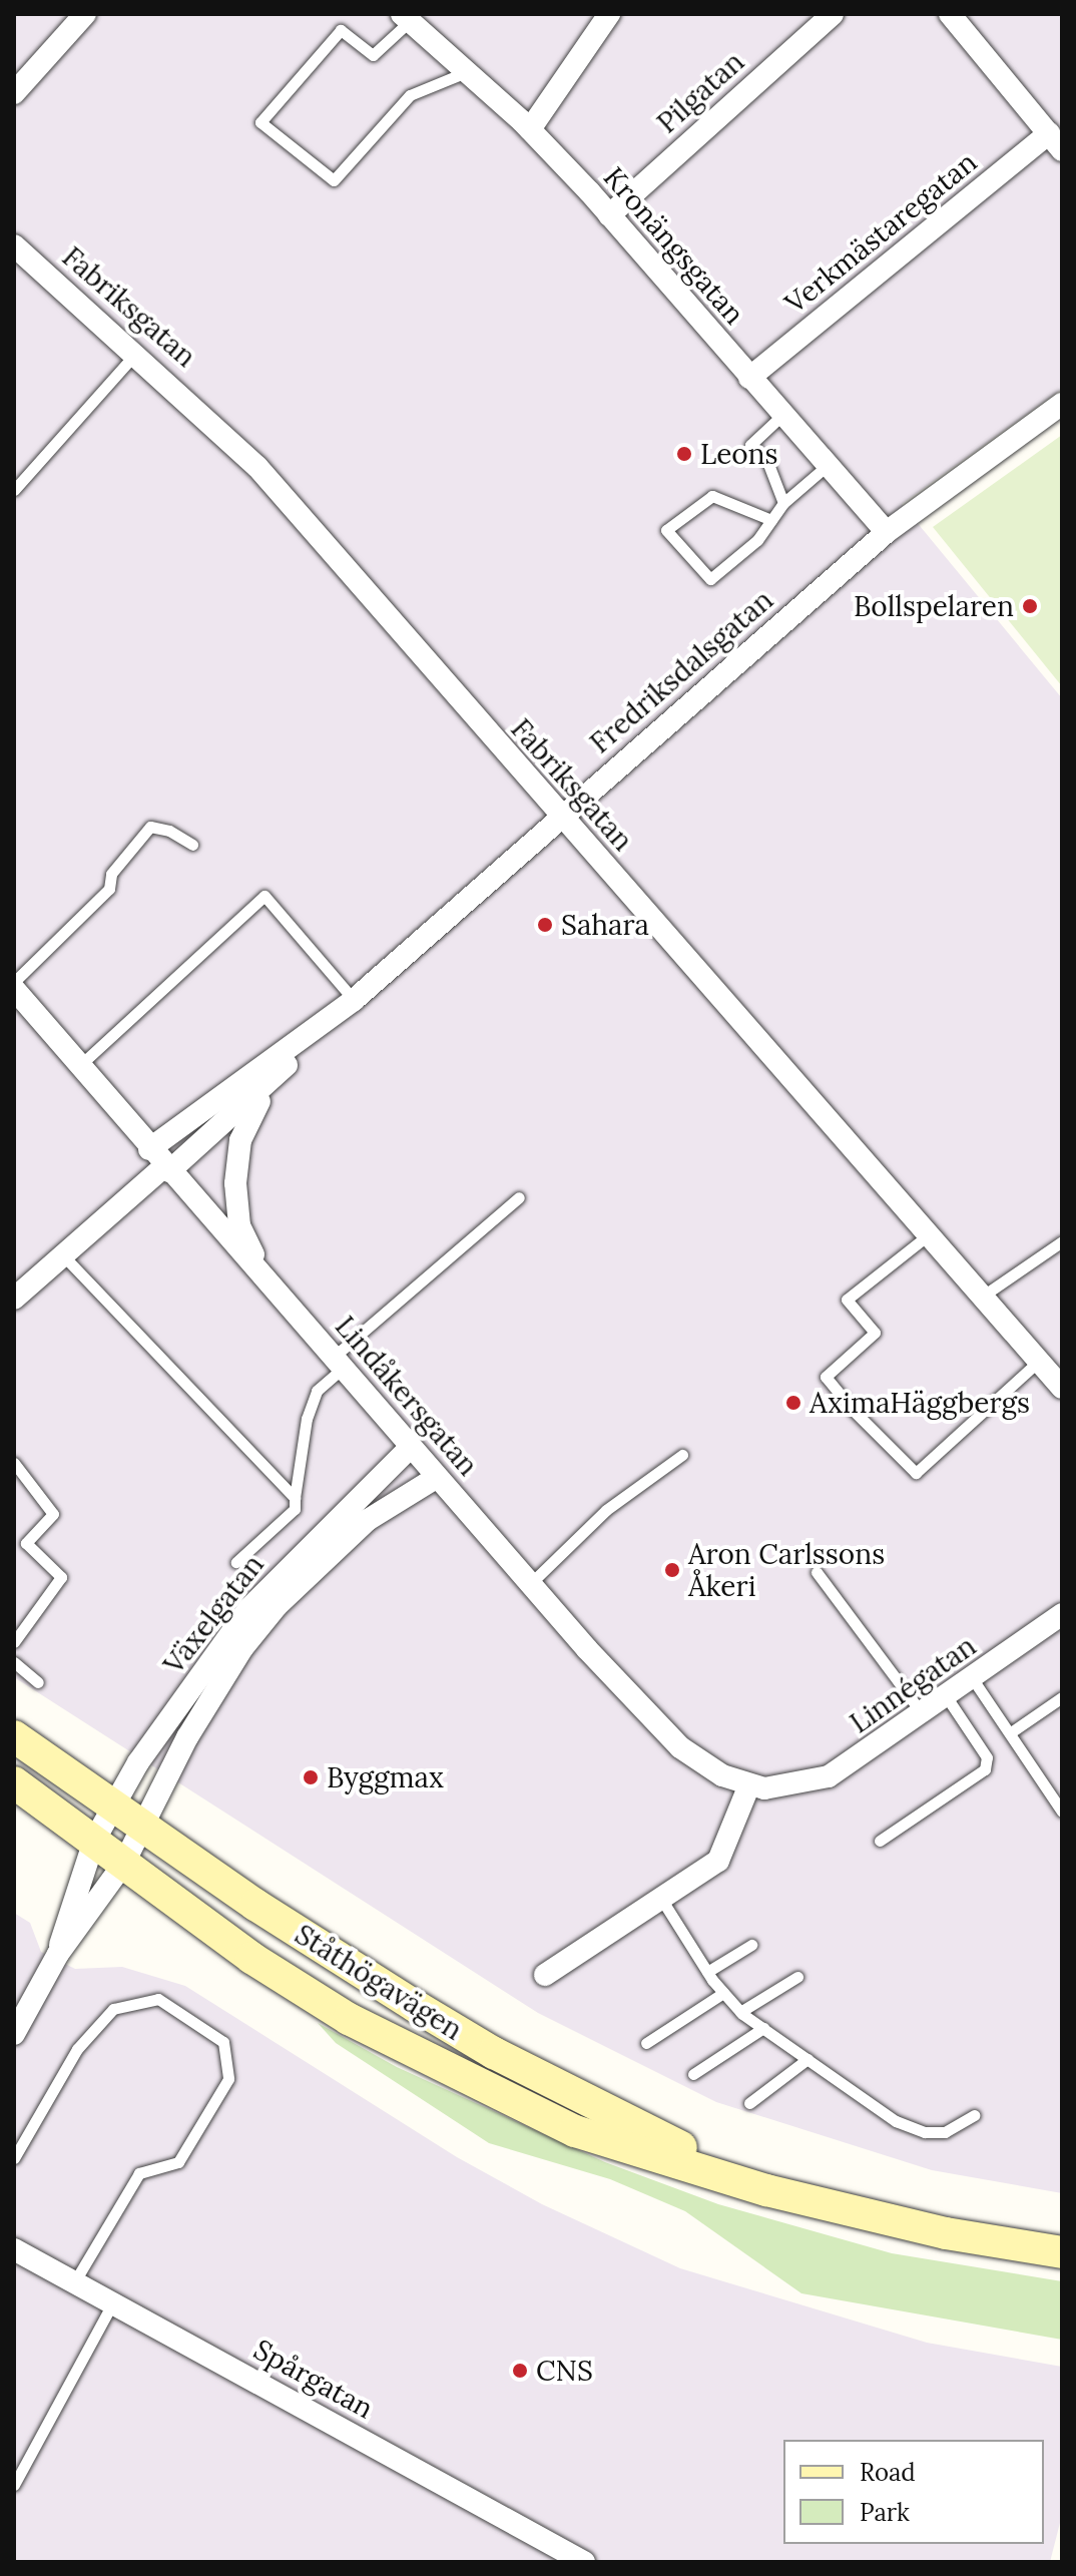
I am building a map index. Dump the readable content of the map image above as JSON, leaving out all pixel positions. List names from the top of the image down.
{
  "streets": {
    "main road": ["Ståthögavägen"],
    "street": [
      "Pilgatan",
      "Verkmästaregatan",
      "Kronängsgatan",
      "Fabriksgatan",
      "Fredriksdalsgatan",
      "Lindåkersgatan",
      "Växelgatan",
      "Linnégatan",
      "Spårgatan"
    ]
  },
  "crossings": [
    ["Pilgatan", "Kronängsgatan"],
    ["Verkmästaregatan", "Kronängsgatan"],
    ["Kronängsgatan", "Fredriksdalsgatan"],
    ["Fabriksgatan", "Fredriksdalsgatan"],
    ["Fredriksdalsgatan", "Lindåkersgatan"],
    ["Lindåkersgatan", "Växelgatan"],
    ["Lindåkersgatan", "Linnégatan"],
    ["Växelgatan", "Ståthögavägen"]
  ],
  "places": [
    "Leons",
    "Bollspelaren",
    "Sahara",
    "AximaHäggbergs",
    "Aron Carlssons Åkeri",
    "Byggmax",
    "CNS"
  ],
  "legend": ["Road", "Park"]
}
